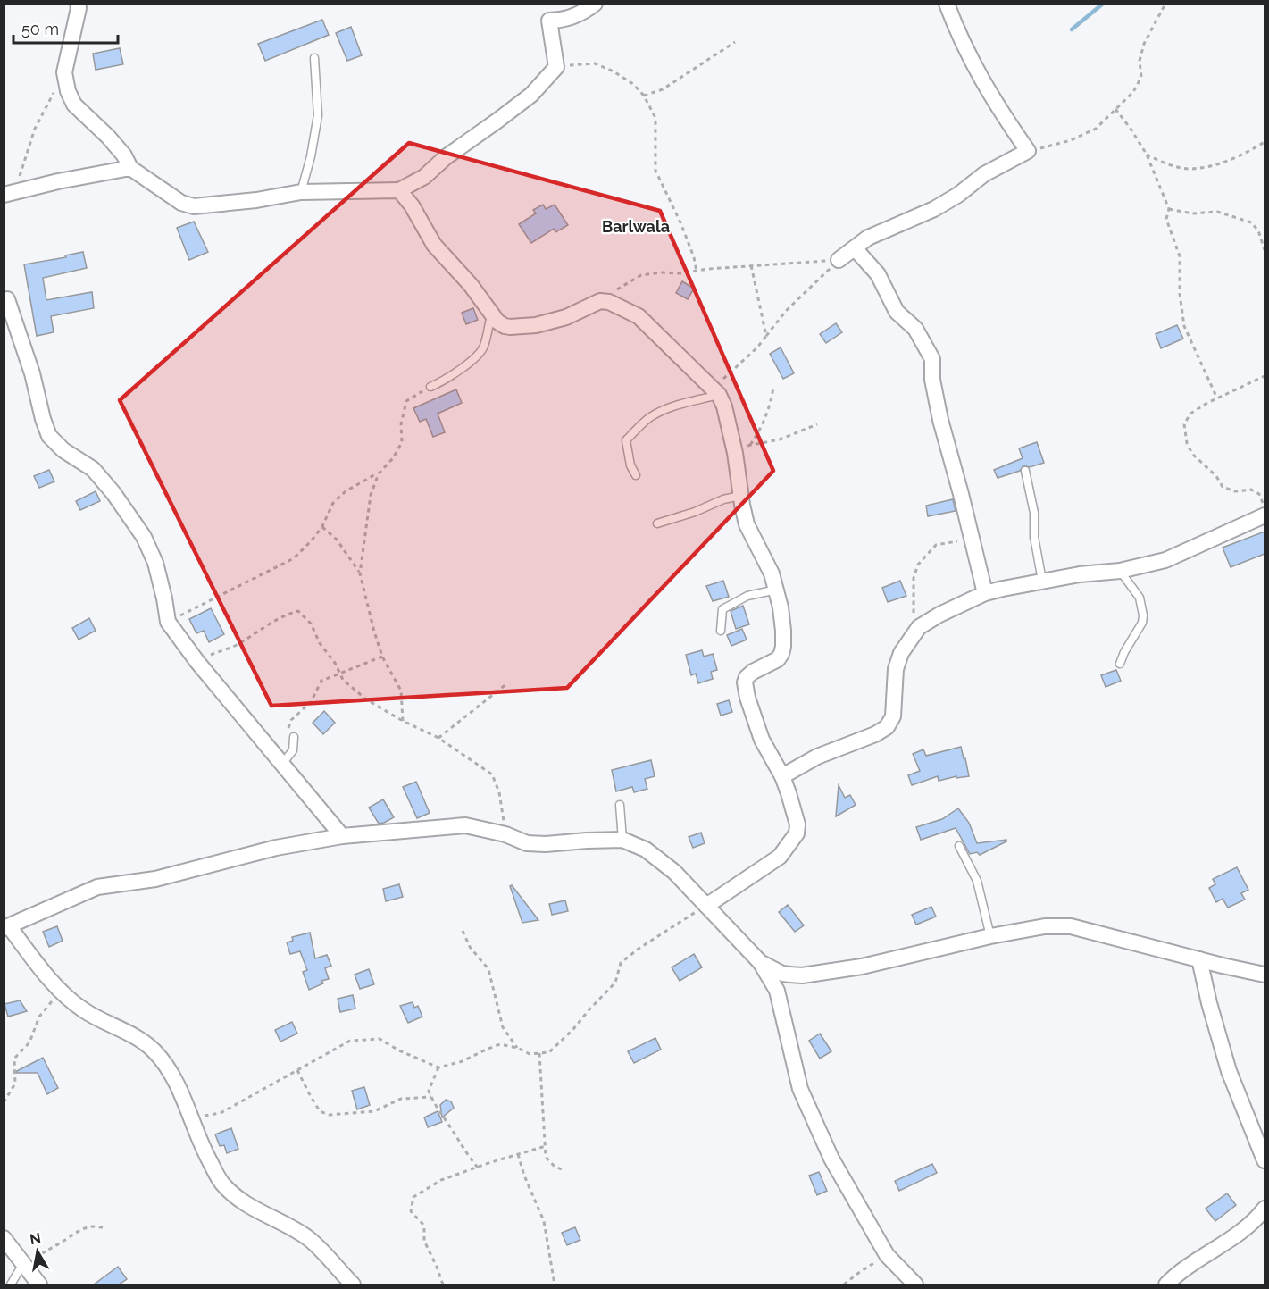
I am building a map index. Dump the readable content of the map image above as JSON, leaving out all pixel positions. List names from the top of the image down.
{
  "districts": ["Barlwala"],
  "scale_bar": "50 m",
  "north": "top"
}
